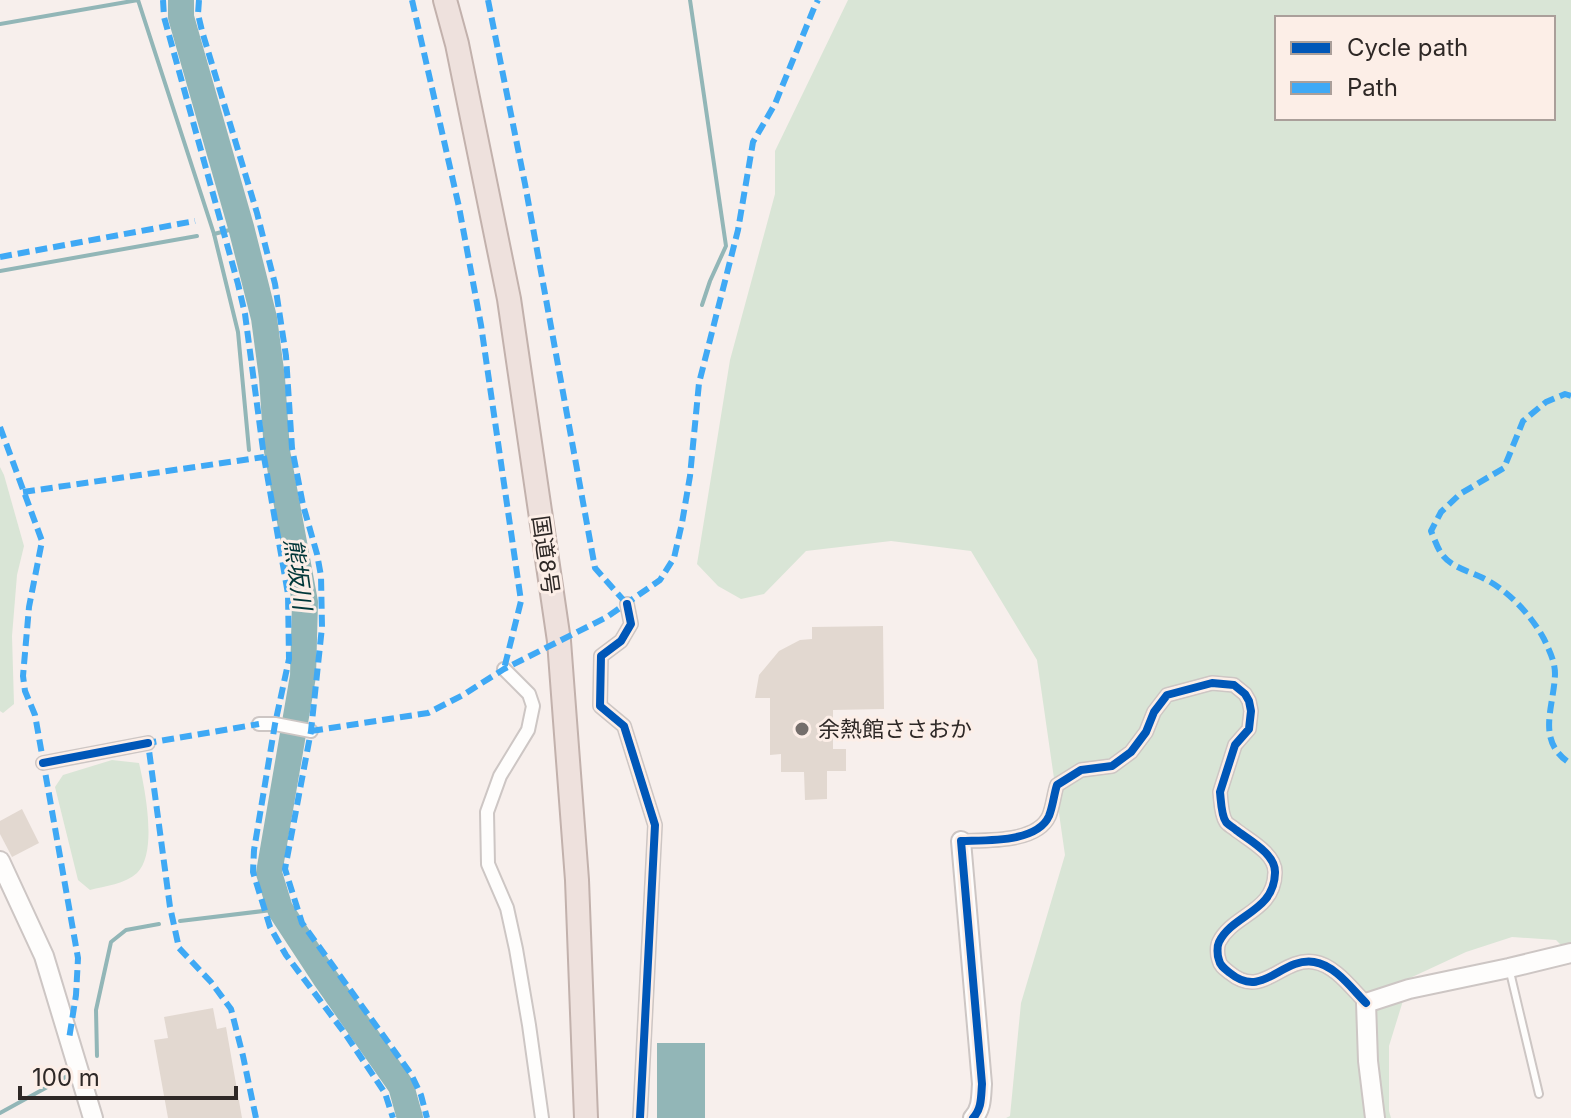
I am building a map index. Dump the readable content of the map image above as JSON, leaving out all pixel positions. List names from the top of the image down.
{
  "streets": {
    "highway": ["国道8号"]
  },
  "water": ["熊坂川"],
  "places": ["余熱館ささおか"],
  "legend": ["Cycle path", "Path"],
  "scale_bar": "100 m"
}
